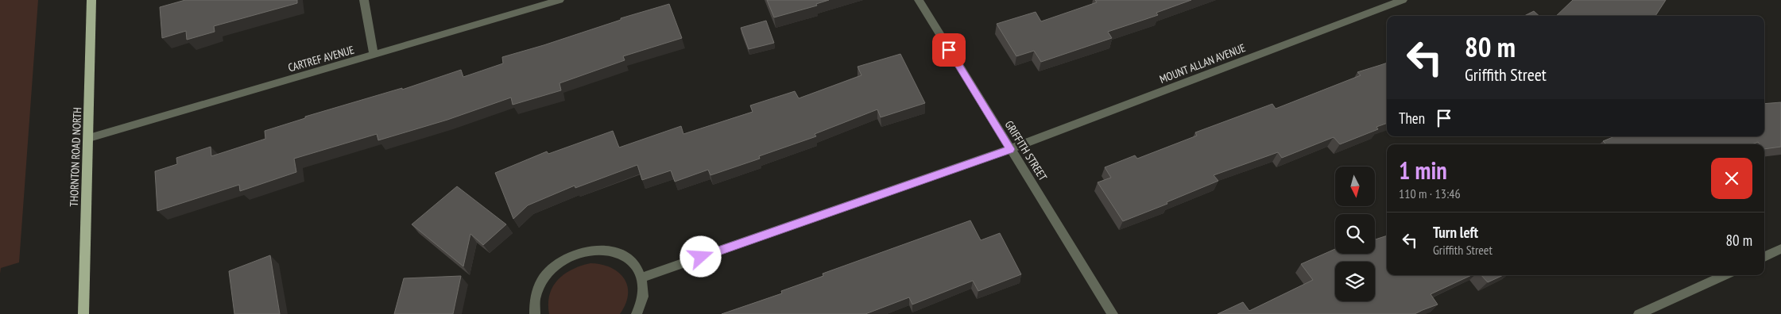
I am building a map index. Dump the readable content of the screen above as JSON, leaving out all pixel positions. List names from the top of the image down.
{
  "streets": {
    "main road": ["THORNTON ROAD NORTH"],
    "street": ["CARTREF AVENUE", "MOUNT ALLAN AVENUE", "GRIFFITH STREET"]
  },
  "crossings": [
    ["CARTREF AVENUE", "THORNTON ROAD NORTH"],
    ["MOUNT ALLAN AVENUE", "GRIFFITH STREET"]
  ],
  "north": "bottom",
  "page": {
    "turn": ["80 m", "Griffith Street"],
    "then": "Then",
    "heading": ["1 min", "110 m · 13:46"],
    "list": [
      {
        "name": "Turn left",
        "note": "Griffith Street",
        "value": "80 m"
      }
    ]
  }
}
